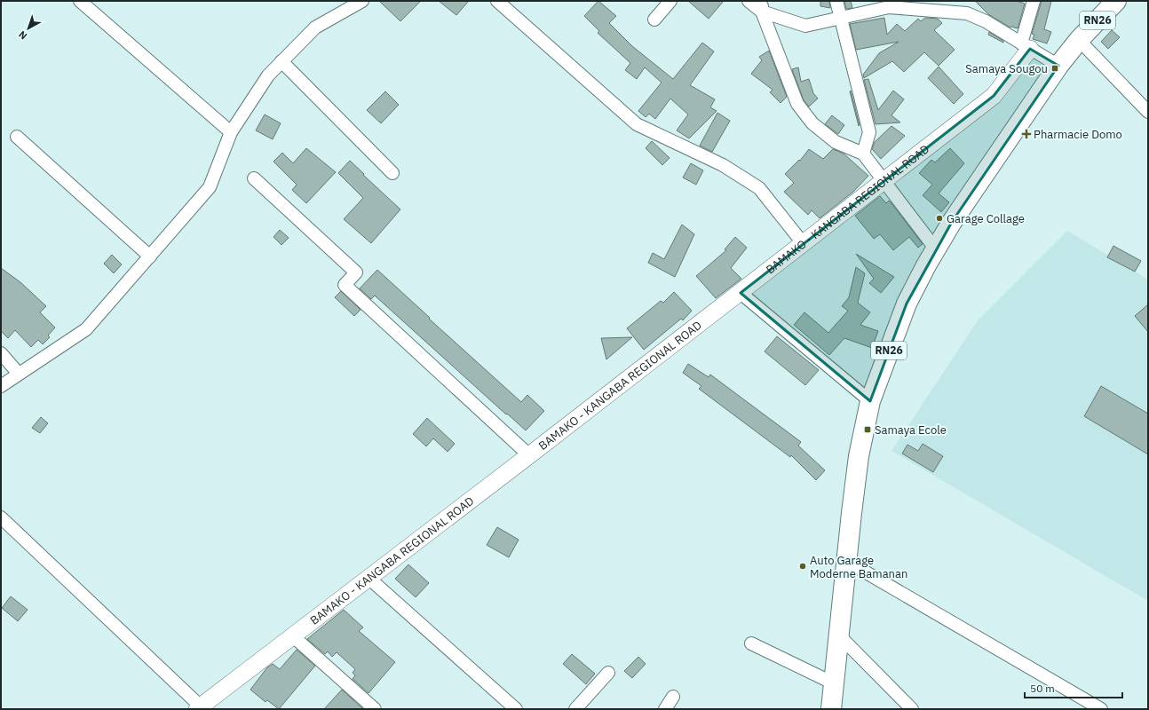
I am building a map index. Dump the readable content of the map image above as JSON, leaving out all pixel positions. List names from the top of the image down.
{
  "streets": {
    "main road": ["RN26"],
    "street": ["BAMAKO - KANGABA REGIONAL ROAD"]
  },
  "places": {
    "transit": ["Samaya Sougou", "Samaya Ecole"],
    "health": ["Pharmacie Domo"],
    "other": ["Garage Collage", "Auto Garage Moderne Bamanan"]
  },
  "scale_bar": "50 m",
  "north": "bottom left"
}
